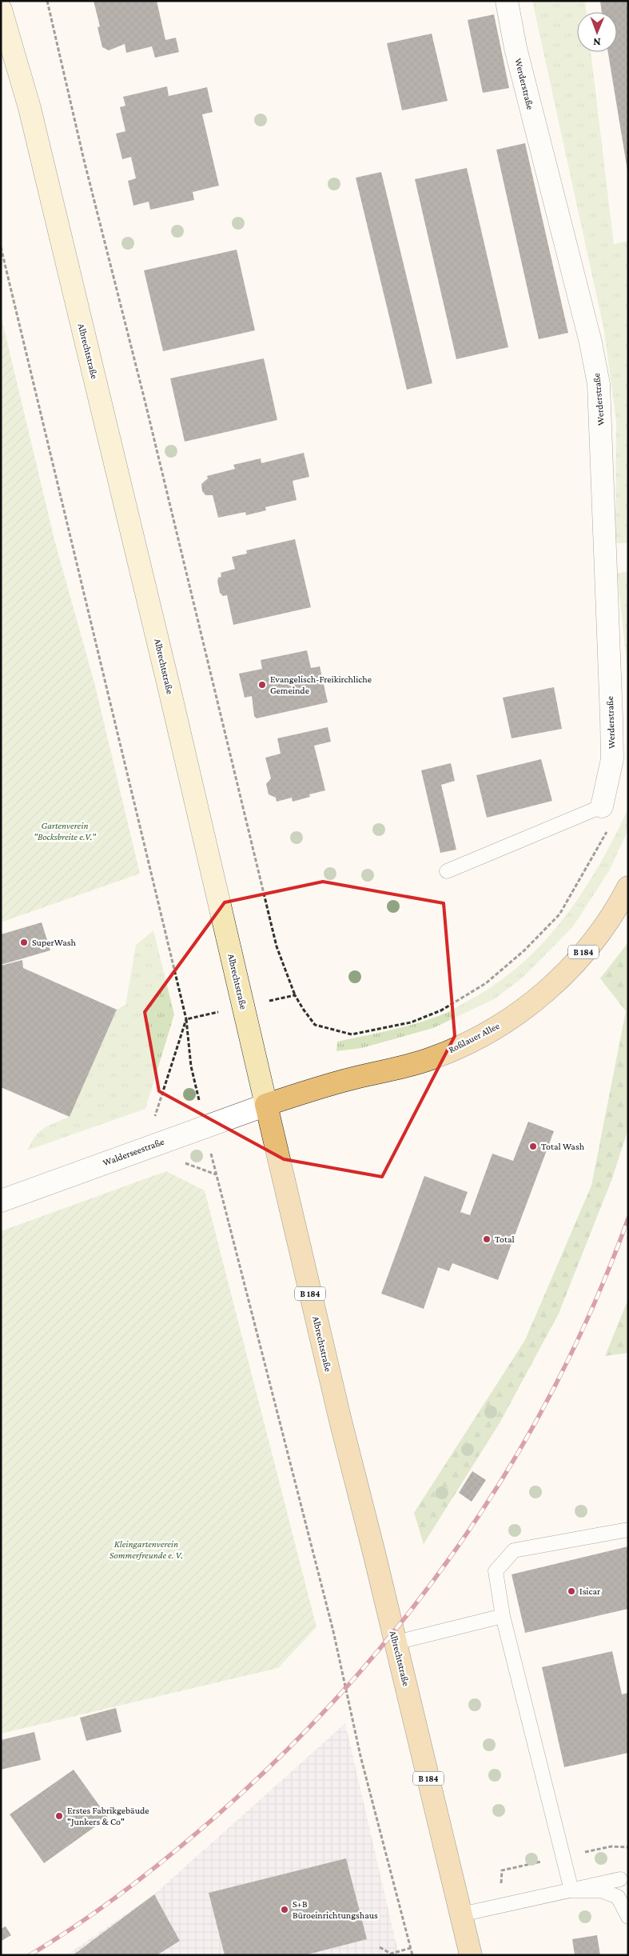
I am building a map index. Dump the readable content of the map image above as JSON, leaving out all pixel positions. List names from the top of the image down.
{
  "streets": {
    "main road": ["Albrechtstraße", "B 184", "Roßlauer Allee"],
    "street": ["Werderstraße", "Walderseestraße"]
  },
  "crossings": [
    ["Albrechtstraße", "Roßlauer Allee"],
    ["Albrechtstraße", "Walderseestraße"],
    ["Roßlauer Allee", "Walderseestraße"]
  ],
  "parks": ["Gartenverein \"Bocksbreite e.V.\"", "Kleingartenverein Sommerfreunde e. V."],
  "places": [
    "Evangelisch-Freikirchliche Gemeinde",
    "SuperWash",
    "Total Wash",
    "Total",
    "Isicar",
    "Erstes Fabrikgebäude \"Junkers & Co\"",
    "S+B Büroeinrichtungshaus"
  ],
  "north": "bottom"
}
